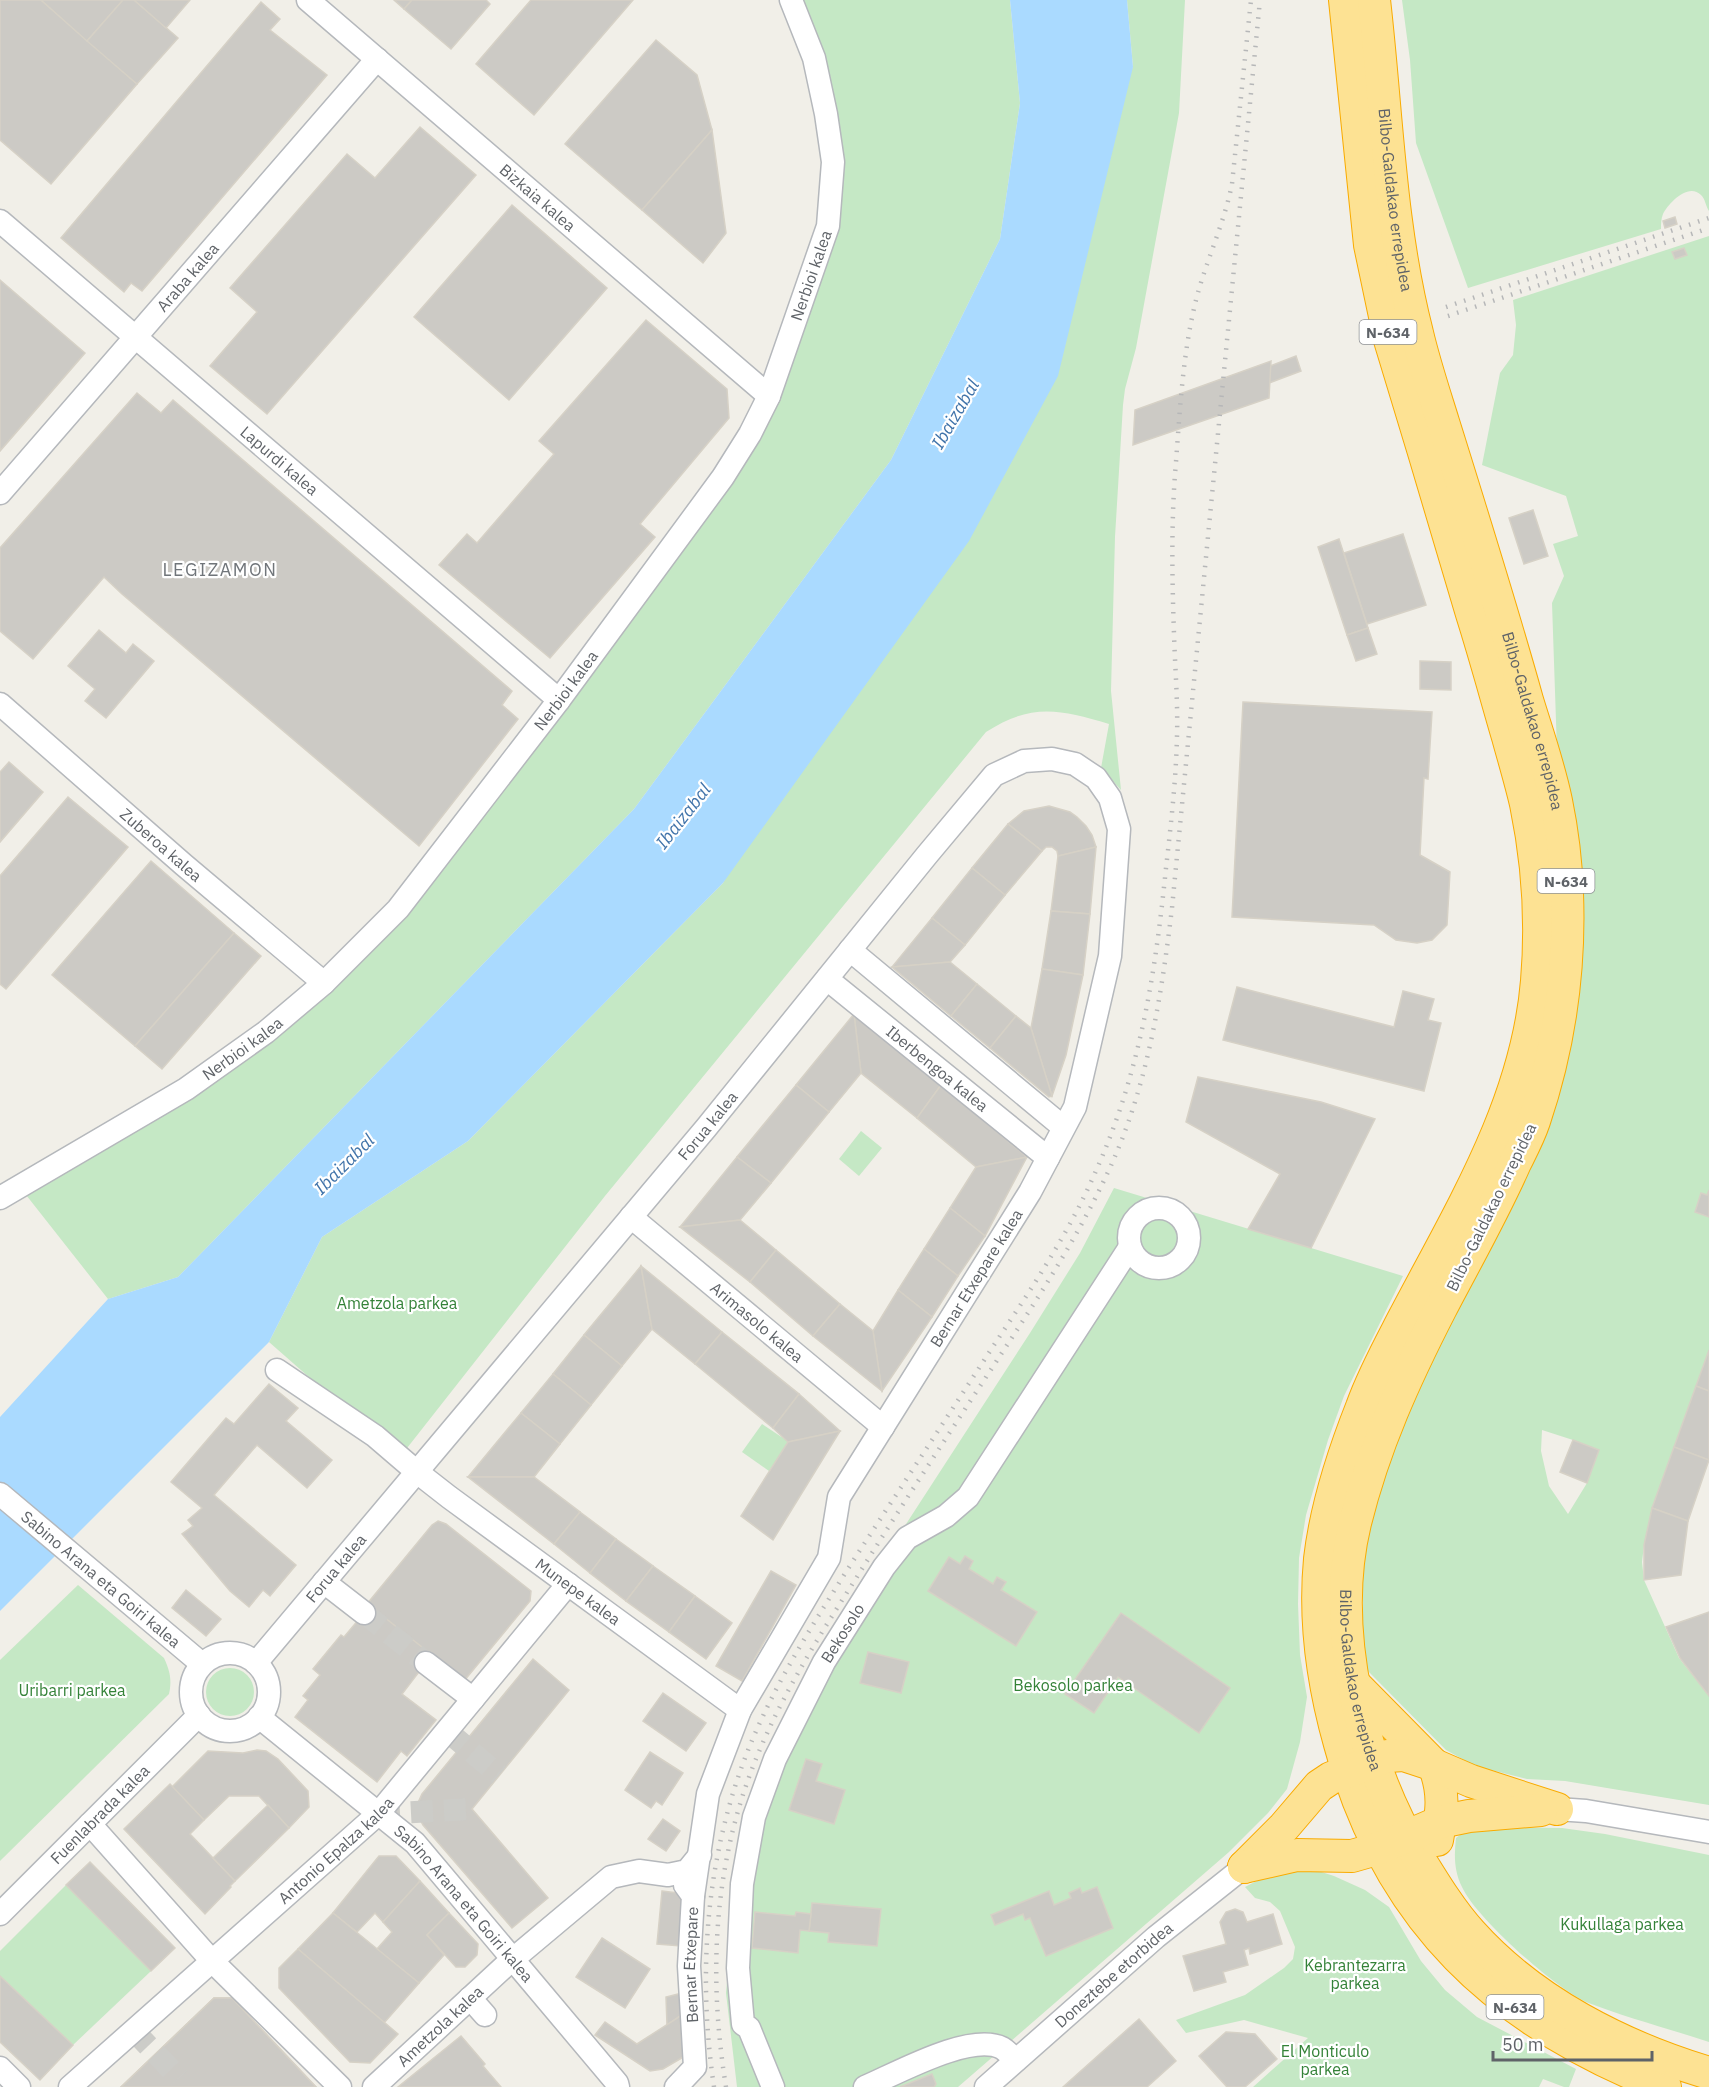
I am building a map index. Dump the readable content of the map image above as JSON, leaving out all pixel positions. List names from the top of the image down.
{
  "streets": {
    "highway": ["Bilbo-Galdakao errepidea", "N-634"],
    "street": [
      "Bizkaia kalea",
      "Nerbioi kalea",
      "Araba kalea",
      "Lapurdi kalea",
      "Zuberoa kalea",
      "Iberbengoa kalea",
      "Forua kalea",
      "Bernar Etxepare kalea",
      "Arimasolo kalea",
      "Sabino Arana eta Goiri kalea",
      "Munepe kalea",
      "Bekosolo",
      "Fuenlabrada kalea",
      "Antonio Epalza kalea",
      "Bernar Etxepare",
      "Doneztebe etorbidea",
      "Ametzola kalea"
    ]
  },
  "crossings": [
    ["Bizkaia kalea", "Nerbioi kalea"],
    ["Bizkaia kalea", "Araba kalea"],
    ["Nerbioi kalea", "Lapurdi kalea"],
    ["Nerbioi kalea", "Zuberoa kalea"],
    ["Araba kalea", "Lapurdi kalea"],
    ["Iberbengoa kalea", "Forua kalea"],
    ["Iberbengoa kalea", "Bernar Etxepare kalea"],
    ["Forua kalea", "Bernar Etxepare kalea"],
    ["Forua kalea", "Arimasolo kalea"],
    ["Forua kalea", "Sabino Arana eta Goiri kalea"],
    ["Forua kalea", "Munepe kalea"],
    ["Forua kalea", "Fuenlabrada kalea"],
    ["Bernar Etxepare kalea", "Arimasolo kalea"],
    ["Bernar Etxepare kalea", "Munepe kalea"],
    ["Bernar Etxepare kalea", "Bernar Etxepare"],
    ["Sabino Arana eta Goiri kalea", "Fuenlabrada kalea"],
    ["Sabino Arana eta Goiri kalea", "Antonio Epalza kalea"],
    ["Sabino Arana eta Goiri kalea", "Ametzola kalea"],
    ["Munepe kalea", "Antonio Epalza kalea"],
    ["Bernar Etxepare", "Ametzola kalea"]
  ],
  "districts": ["LEGIZAMON"],
  "water": ["Ibaizabal"],
  "parks": [
    "Ametzola parkea",
    "Bekosolo parkea",
    "Uribarri parkea",
    "Kukullaga parkea",
    "Kebrantezarra parkea",
    "El Monticulo parkea"
  ],
  "scale_bar": "50 m"
}
